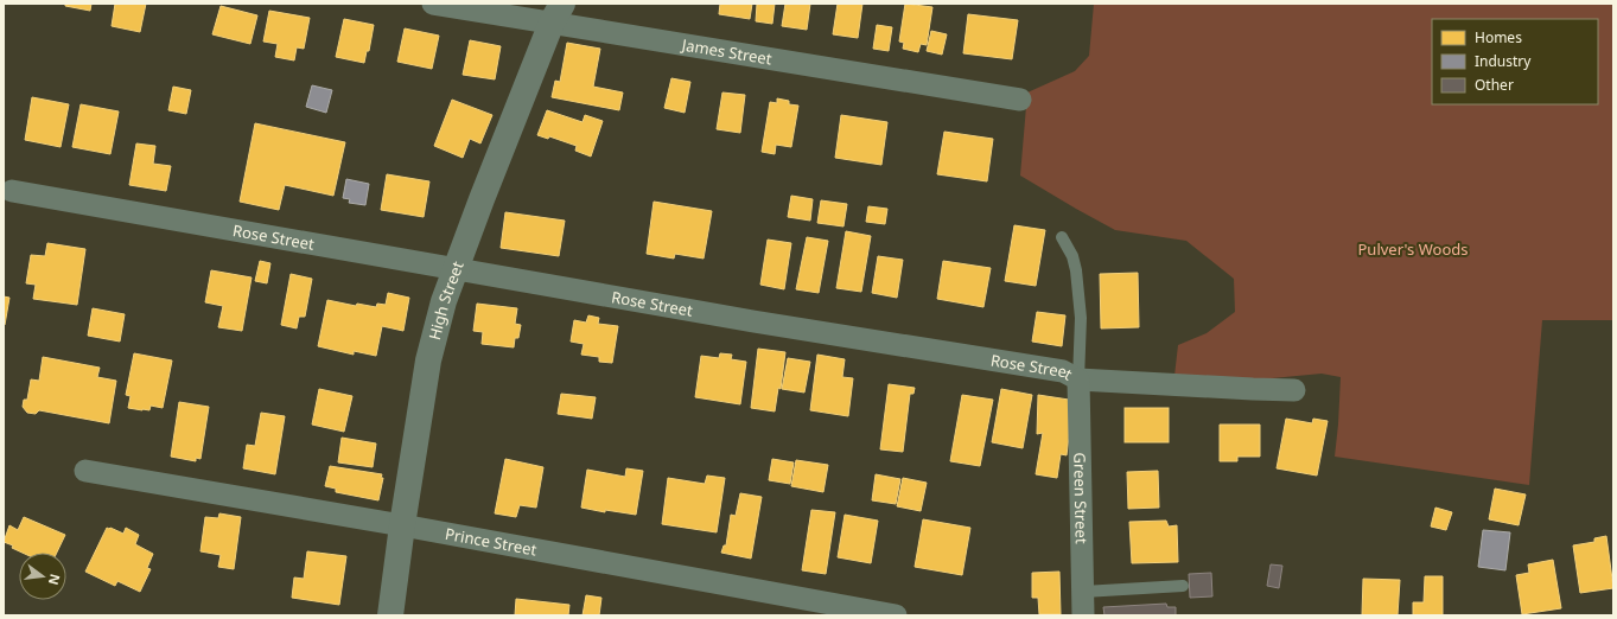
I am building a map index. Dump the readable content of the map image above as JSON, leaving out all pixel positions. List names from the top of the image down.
{
  "streets": {
    "street": [
      "James Street",
      "Rose Street",
      "High Street",
      "Green Street",
      "Prince Street"
    ]
  },
  "crossings": [
    ["James Street", "High Street"],
    ["Rose Street", "High Street"],
    ["Rose Street", "Green Street"],
    ["High Street", "Prince Street"]
  ],
  "parks": ["Pulver's Woods"],
  "legend": ["Homes", "Industry", "Other"],
  "north": "right"
}
